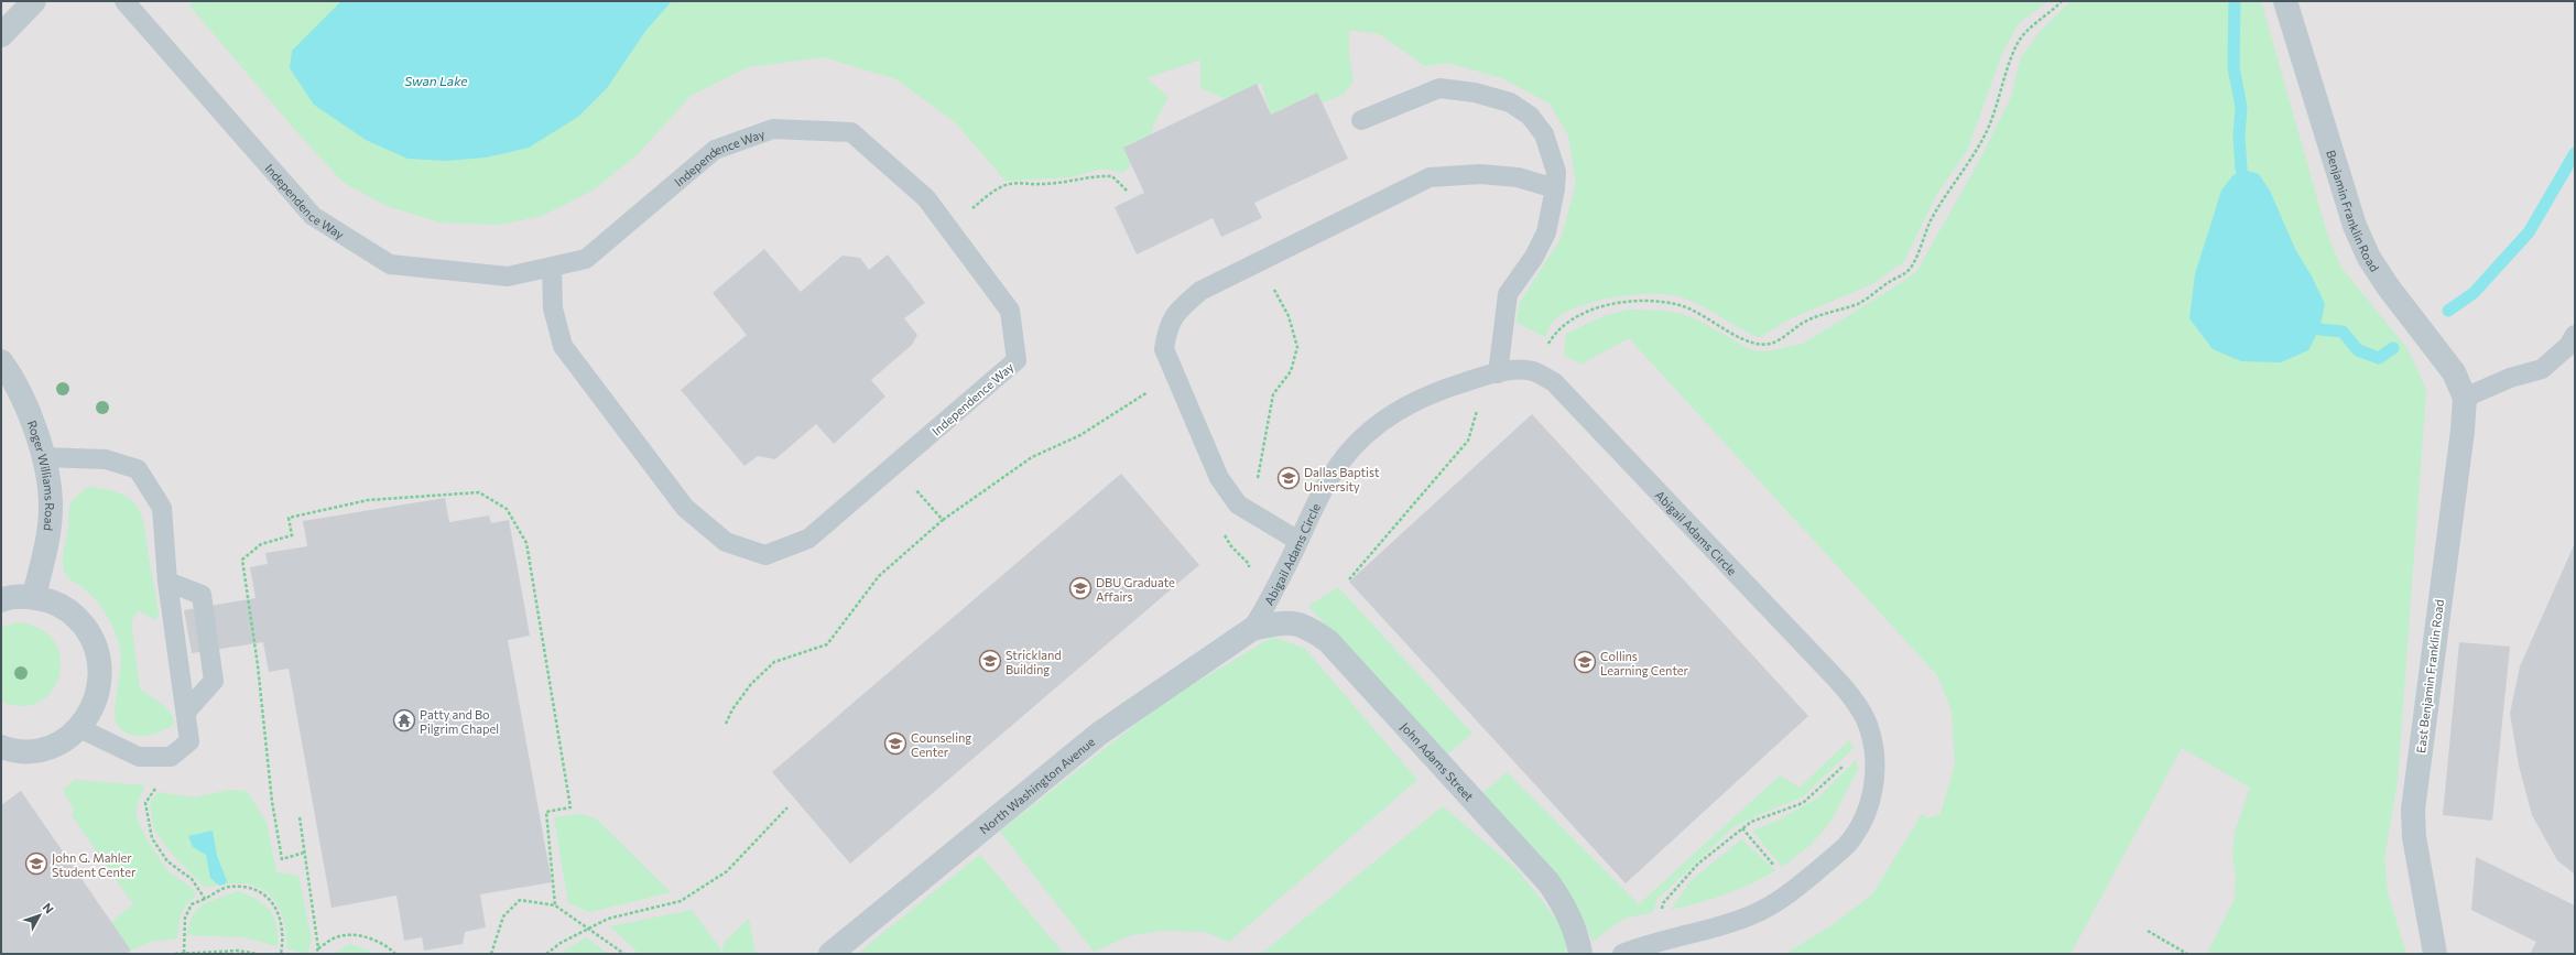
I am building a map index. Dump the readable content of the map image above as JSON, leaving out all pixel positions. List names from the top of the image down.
{
  "streets": {
    "street": [
      "Benjamin Franklin Road",
      "Roger Williams Road",
      "East Benjamin Franklin Road",
      "John Adams Street",
      "North Washington Avenue"
    ],
    "lane": ["Independence Way", "Abigail Adams Circle"]
  },
  "crossings": [
    ["Benjamin Franklin Road", "East Benjamin Franklin Road"],
    ["Abigail Adams Circle", "John Adams Street"],
    ["Abigail Adams Circle", "North Washington Avenue"],
    ["John Adams Street", "North Washington Avenue"]
  ],
  "water": ["Swan Lake"],
  "places": {
    "school or university": [
      "Dallas Baptist University",
      "DBU Graduate Affairs",
      "Strickland Building",
      "Collins Learning Center",
      "Counseling Center",
      "John G. Mahler Student Center"
    ],
    "temple": ["Patty and Bo Pilgrim Chapel"]
  },
  "north": "top right"
}
